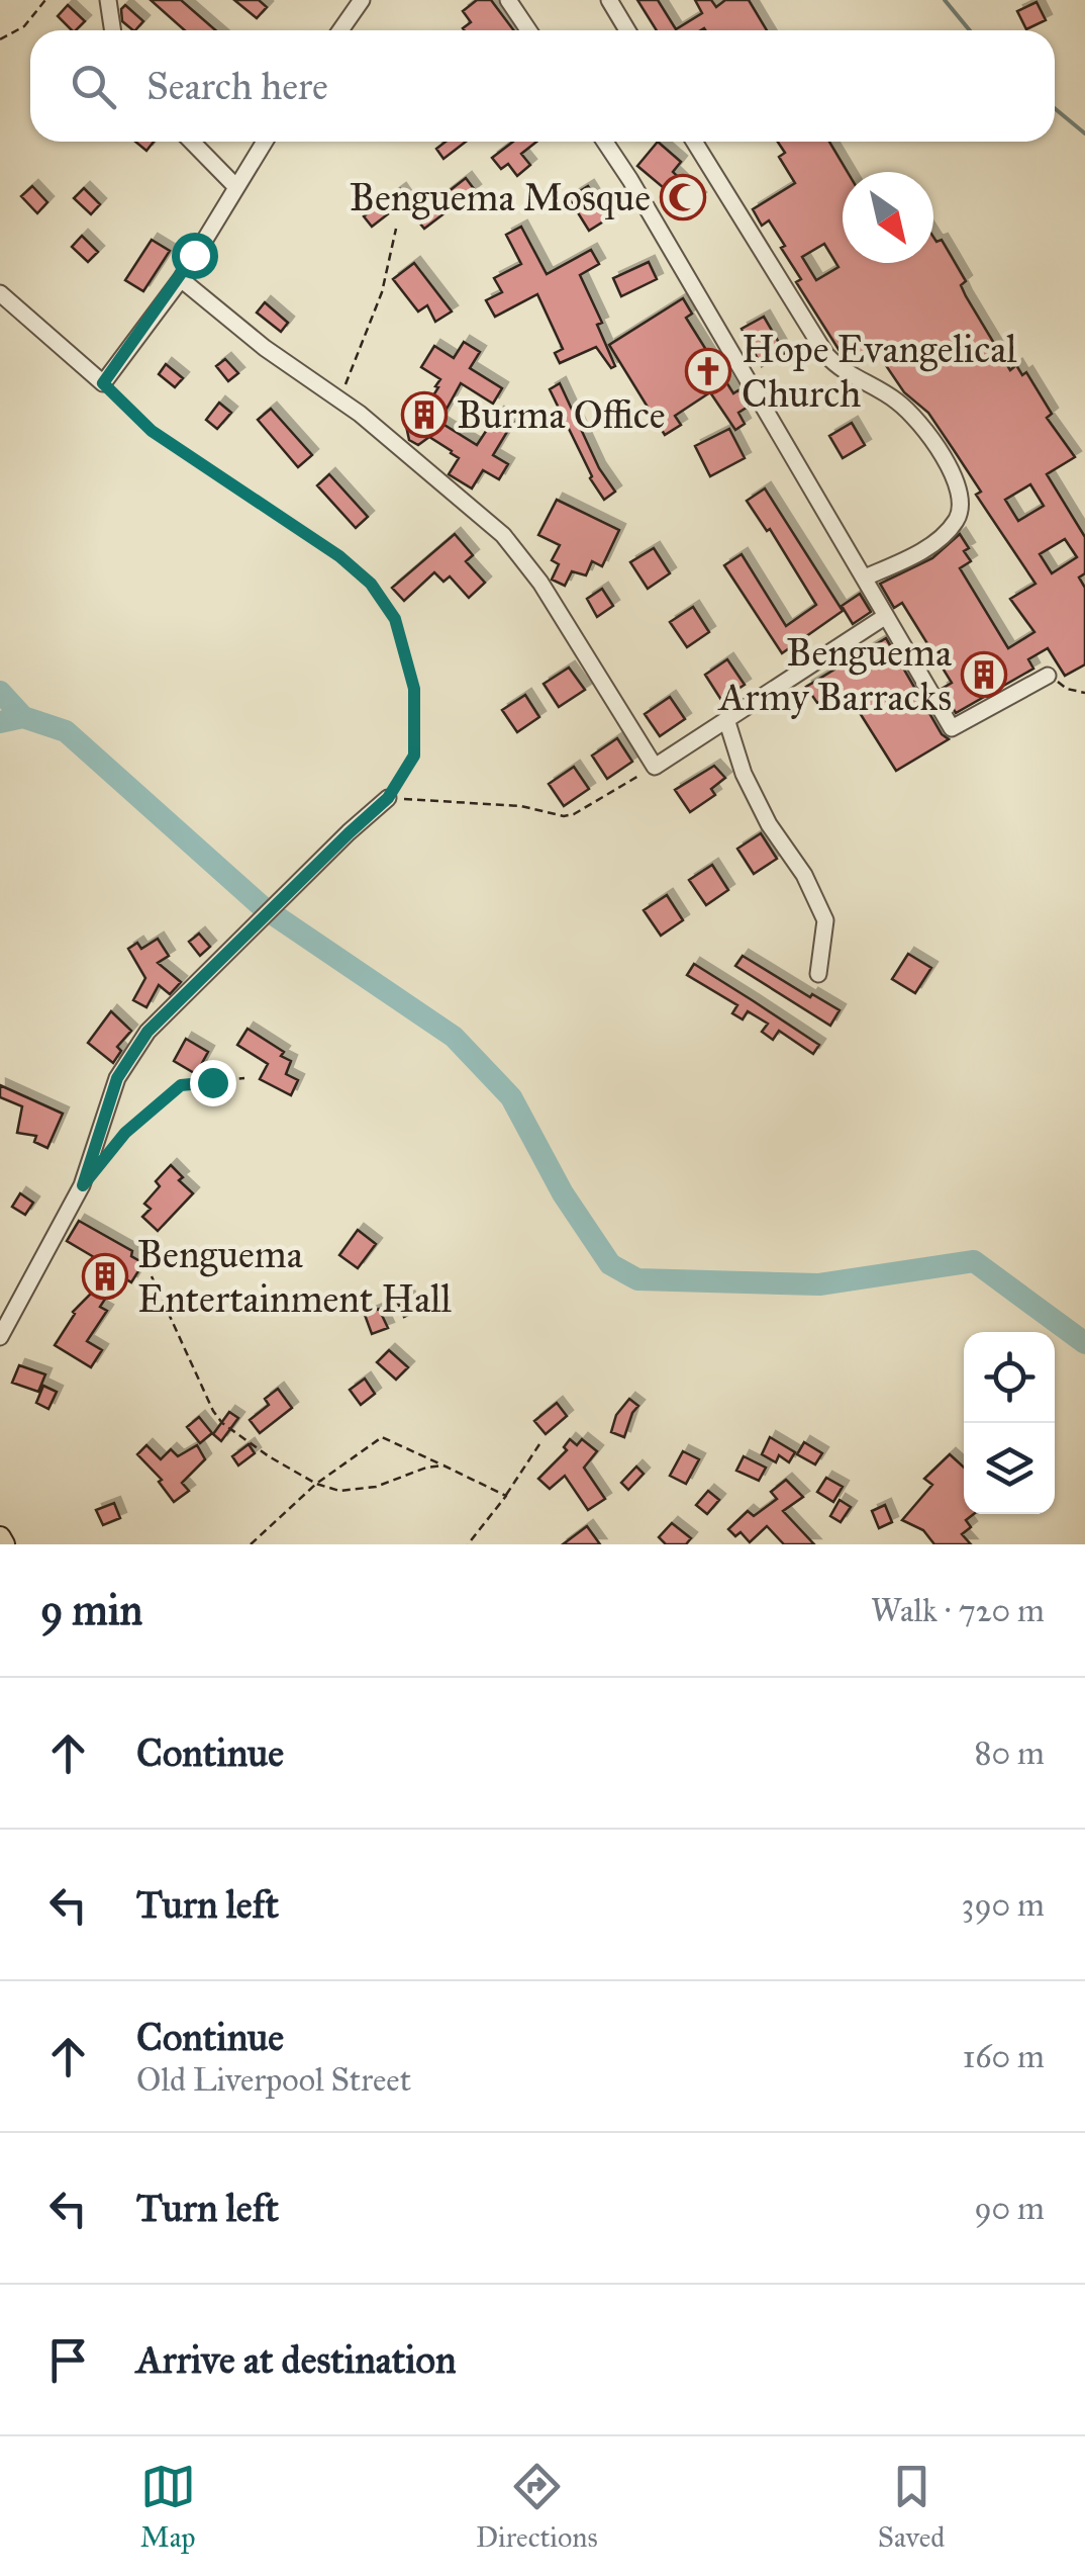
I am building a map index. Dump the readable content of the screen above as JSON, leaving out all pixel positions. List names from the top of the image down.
{
  "places": {
    "mosque": ["Benguema Mosque"],
    "church": ["Hope Evangelical Church"],
    "building": ["Burma Office", "Benguema Army Barracks", "Benguema Entertainment Hall"]
  },
  "north": "bottom right",
  "page": {
    "search": "Search here",
    "heading": ["9 min", "Walk · 720 m"],
    "list": [
      ["Continue", "80 m"],
      ["Turn left", "390 m"],
      ["Continue", "Old Liverpool Street", "160 m"],
      ["Turn left", "90 m"],
      "Arrive at destination"
    ],
    "nav": ["Map", "Directions", "Saved"]
  }
}
